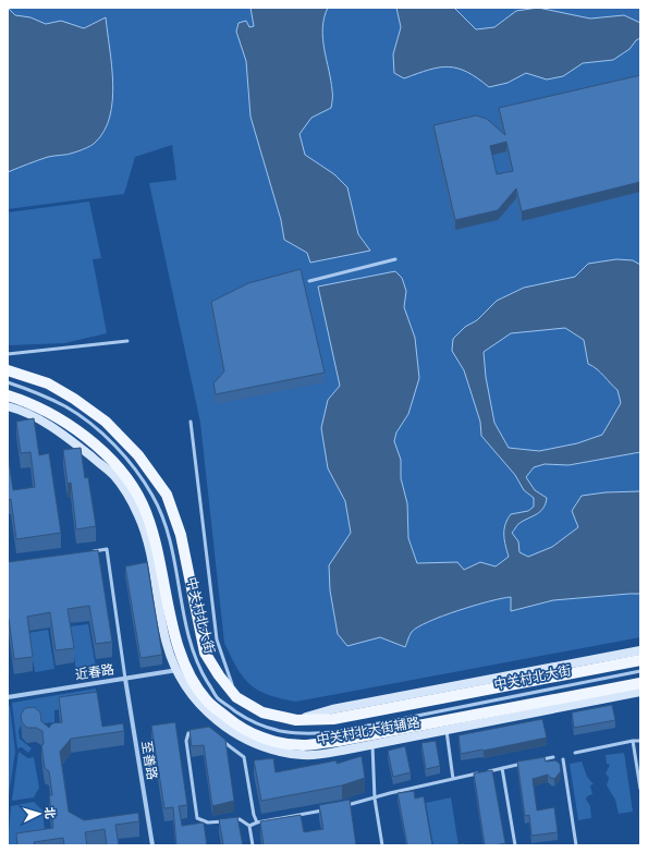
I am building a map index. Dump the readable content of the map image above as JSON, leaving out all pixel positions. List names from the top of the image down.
{
  "streets": {
    "main road": ["中关村北大街"],
    "street": ["近春路", "中关村北大街辅路", "至善路"]
  },
  "crossings": [
    ["中关村北大街", "近春路"],
    ["中关村北大街", "中关村北大街辅路"],
    ["近春路", "中关村北大街辅路"],
    ["近春路", "至善路"]
  ],
  "north": "right"
}
